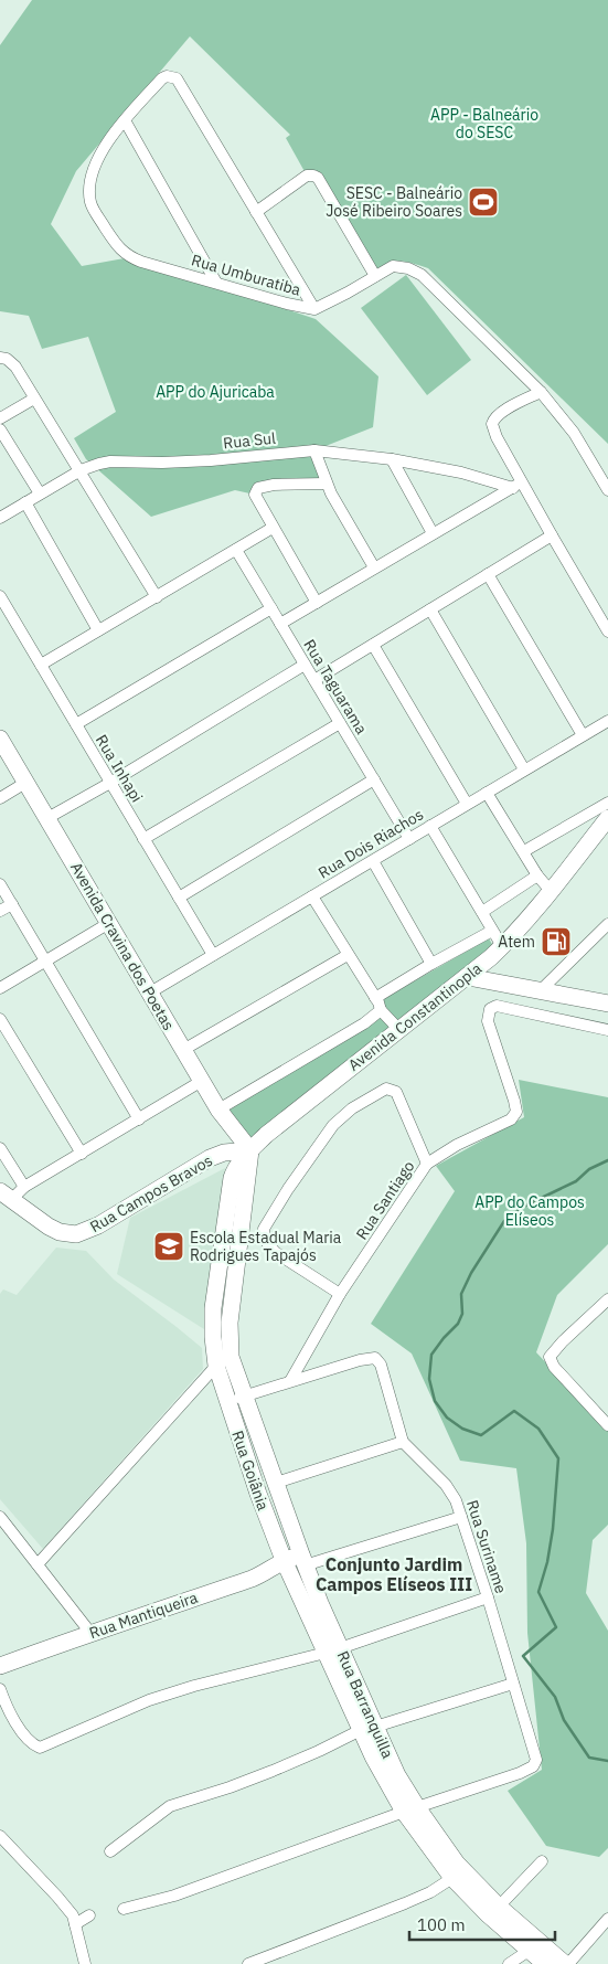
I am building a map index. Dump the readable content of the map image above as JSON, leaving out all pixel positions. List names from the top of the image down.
{
  "streets": {
    "street": [
      "Rua Umburatiba",
      "Rua Sul",
      "Rua Taguarama",
      "Rua Inhapi",
      "Rua Dois Riachos",
      "Avenida Cravina dos Poetas",
      "Avenida Constantinopla",
      "Rua Campos Bravos",
      "Rua Santiago",
      "Rua Goiânia",
      "Rua Suriname",
      "Rua Mantiqueira",
      "Rua Barranquilla"
    ]
  },
  "crossings": [
    ["Rua Taguarama", "Rua Dois Riachos"],
    ["Rua Inhapi", "Rua Dois Riachos"],
    ["Rua Dois Riachos", "Avenida Cravina dos Poetas"],
    ["Avenida Cravina dos Poetas", "Avenida Constantinopla"],
    ["Avenida Cravina dos Poetas", "Rua Campos Bravos"],
    ["Avenida Cravina dos Poetas", "Rua Goiânia"],
    ["Avenida Constantinopla", "Rua Campos Bravos"],
    ["Avenida Constantinopla", "Rua Goiânia"],
    ["Rua Campos Bravos", "Rua Goiânia"],
    ["Rua Santiago", "Rua Suriname"],
    ["Rua Goiânia", "Rua Mantiqueira"],
    ["Rua Goiânia", "Rua Barranquilla"],
    ["Rua Suriname", "Rua Barranquilla"],
    ["Rua Mantiqueira", "Rua Barranquilla"]
  ],
  "districts": ["Conjunto Jardim Campos Elíseos III"],
  "parks": ["APP - Balneário do SESC", "APP do Ajuricaba", "APP do Campos Elíseos"],
  "places": {
    "sports": ["SESC - Balneário José Ribeiro Soares"],
    "fuel station": ["Atem"],
    "school or university": ["Escola Estadual Maria Rodrigues Tapajós"]
  },
  "scale_bar": "100 m"
}
